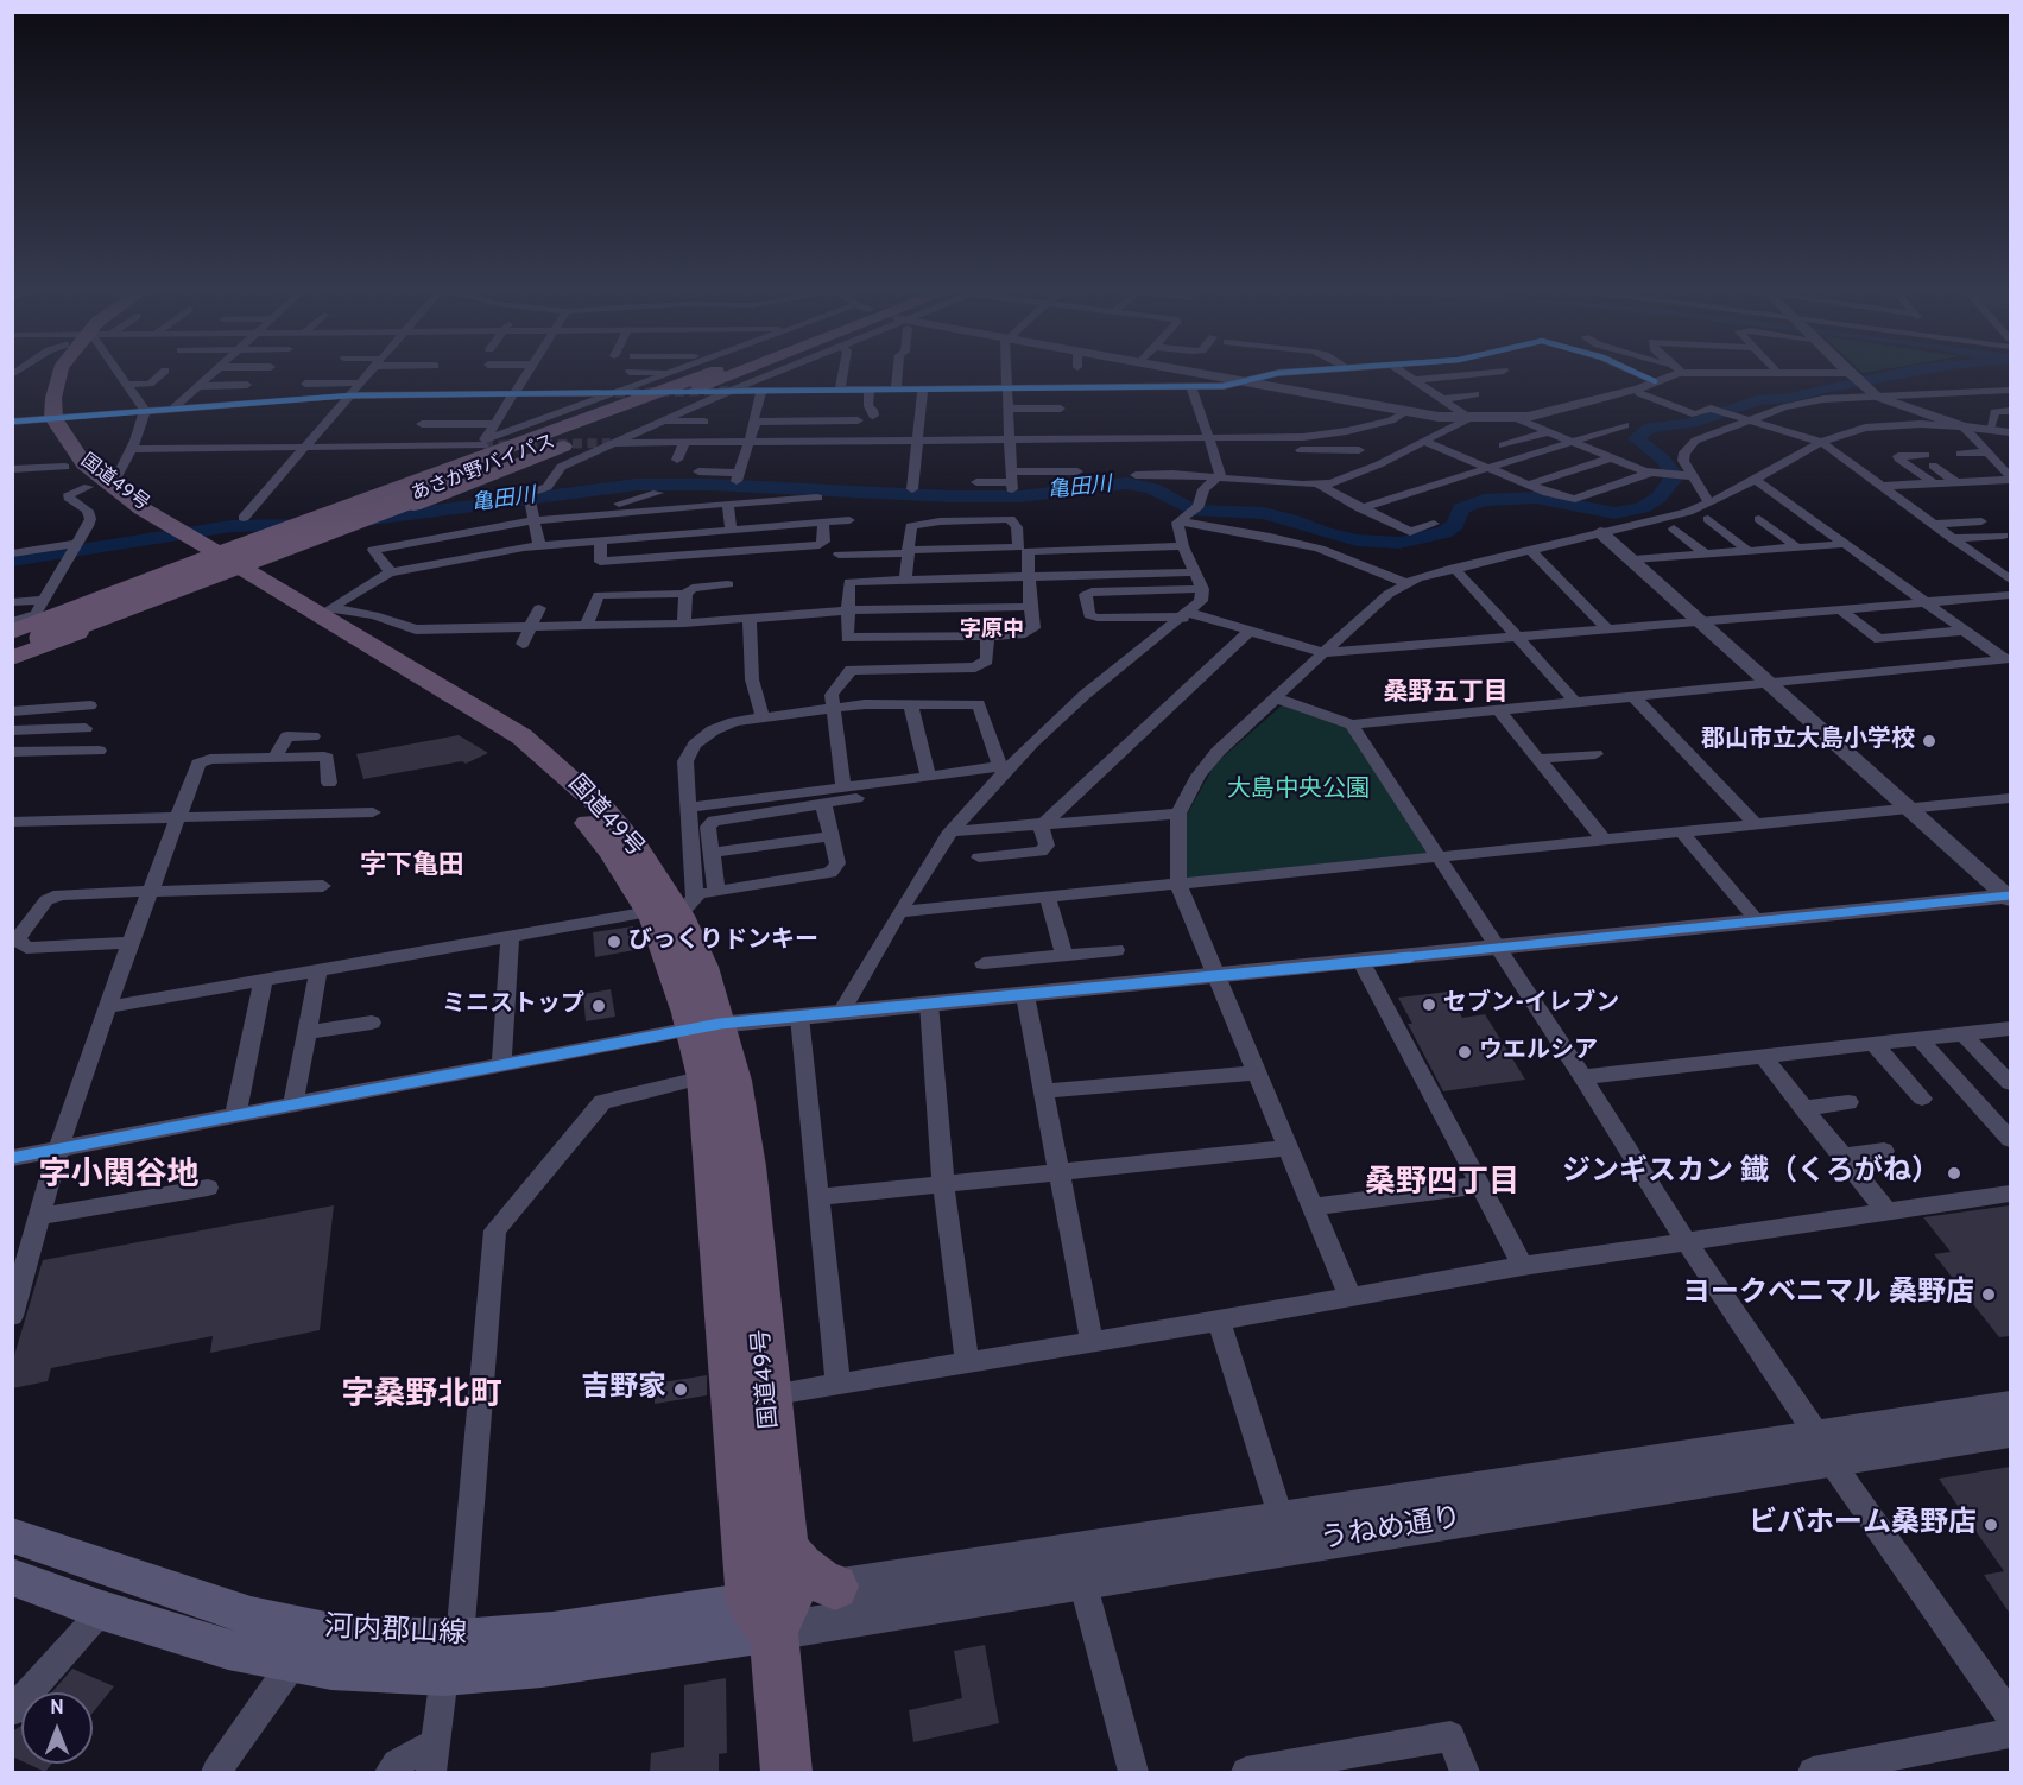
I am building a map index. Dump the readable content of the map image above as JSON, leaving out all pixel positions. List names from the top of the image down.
{
  "streets": {
    "highway": ["あさか野バイパス", "国道49号"],
    "main road": ["河内郡山線"],
    "street": ["うねめ通り"]
  },
  "crossings": [
    ["国道49号", "うねめ通り"],
    ["国道49号", "河内郡山線"],
    ["うねめ通り", "河内郡山線"]
  ],
  "districts": [
    "字原中",
    "桑野五丁目",
    "字下亀田",
    "字小関谷地",
    "桑野四丁目",
    "字桑野北町"
  ],
  "water": ["亀田川"],
  "parks": ["大島中央公園"],
  "places": [
    "郡山市立大島小学校",
    "びっくりドンキー",
    "セブン-イレブン",
    "ミニストップ",
    "ウエルシア",
    "ジンギスカン 鐡（くろがね）",
    "ヨークベニマル 桑野店",
    "吉野家",
    "ビバホーム桑野店"
  ],
  "north": "top"
}
